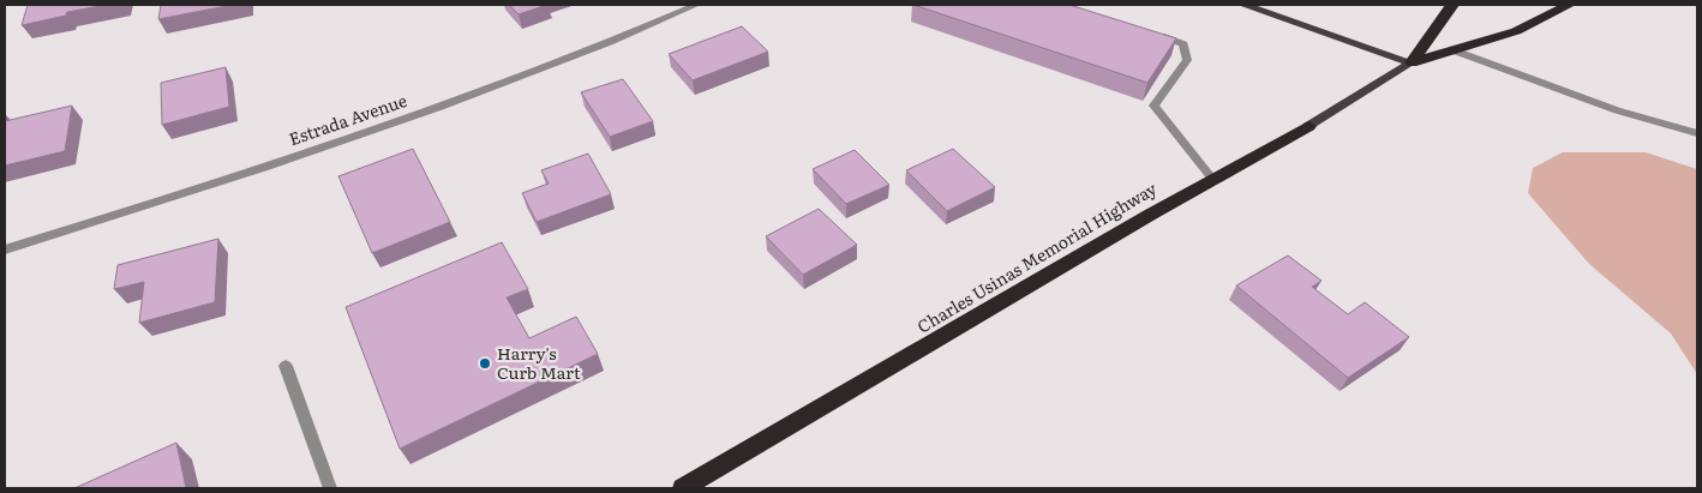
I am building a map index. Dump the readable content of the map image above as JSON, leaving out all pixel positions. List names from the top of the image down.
{
  "streets": {
    "highway": ["Charles Usinas Memorial Highway"],
    "street": ["Estrada Avenue"]
  },
  "places": ["Harry's Curb Mart"]
}
